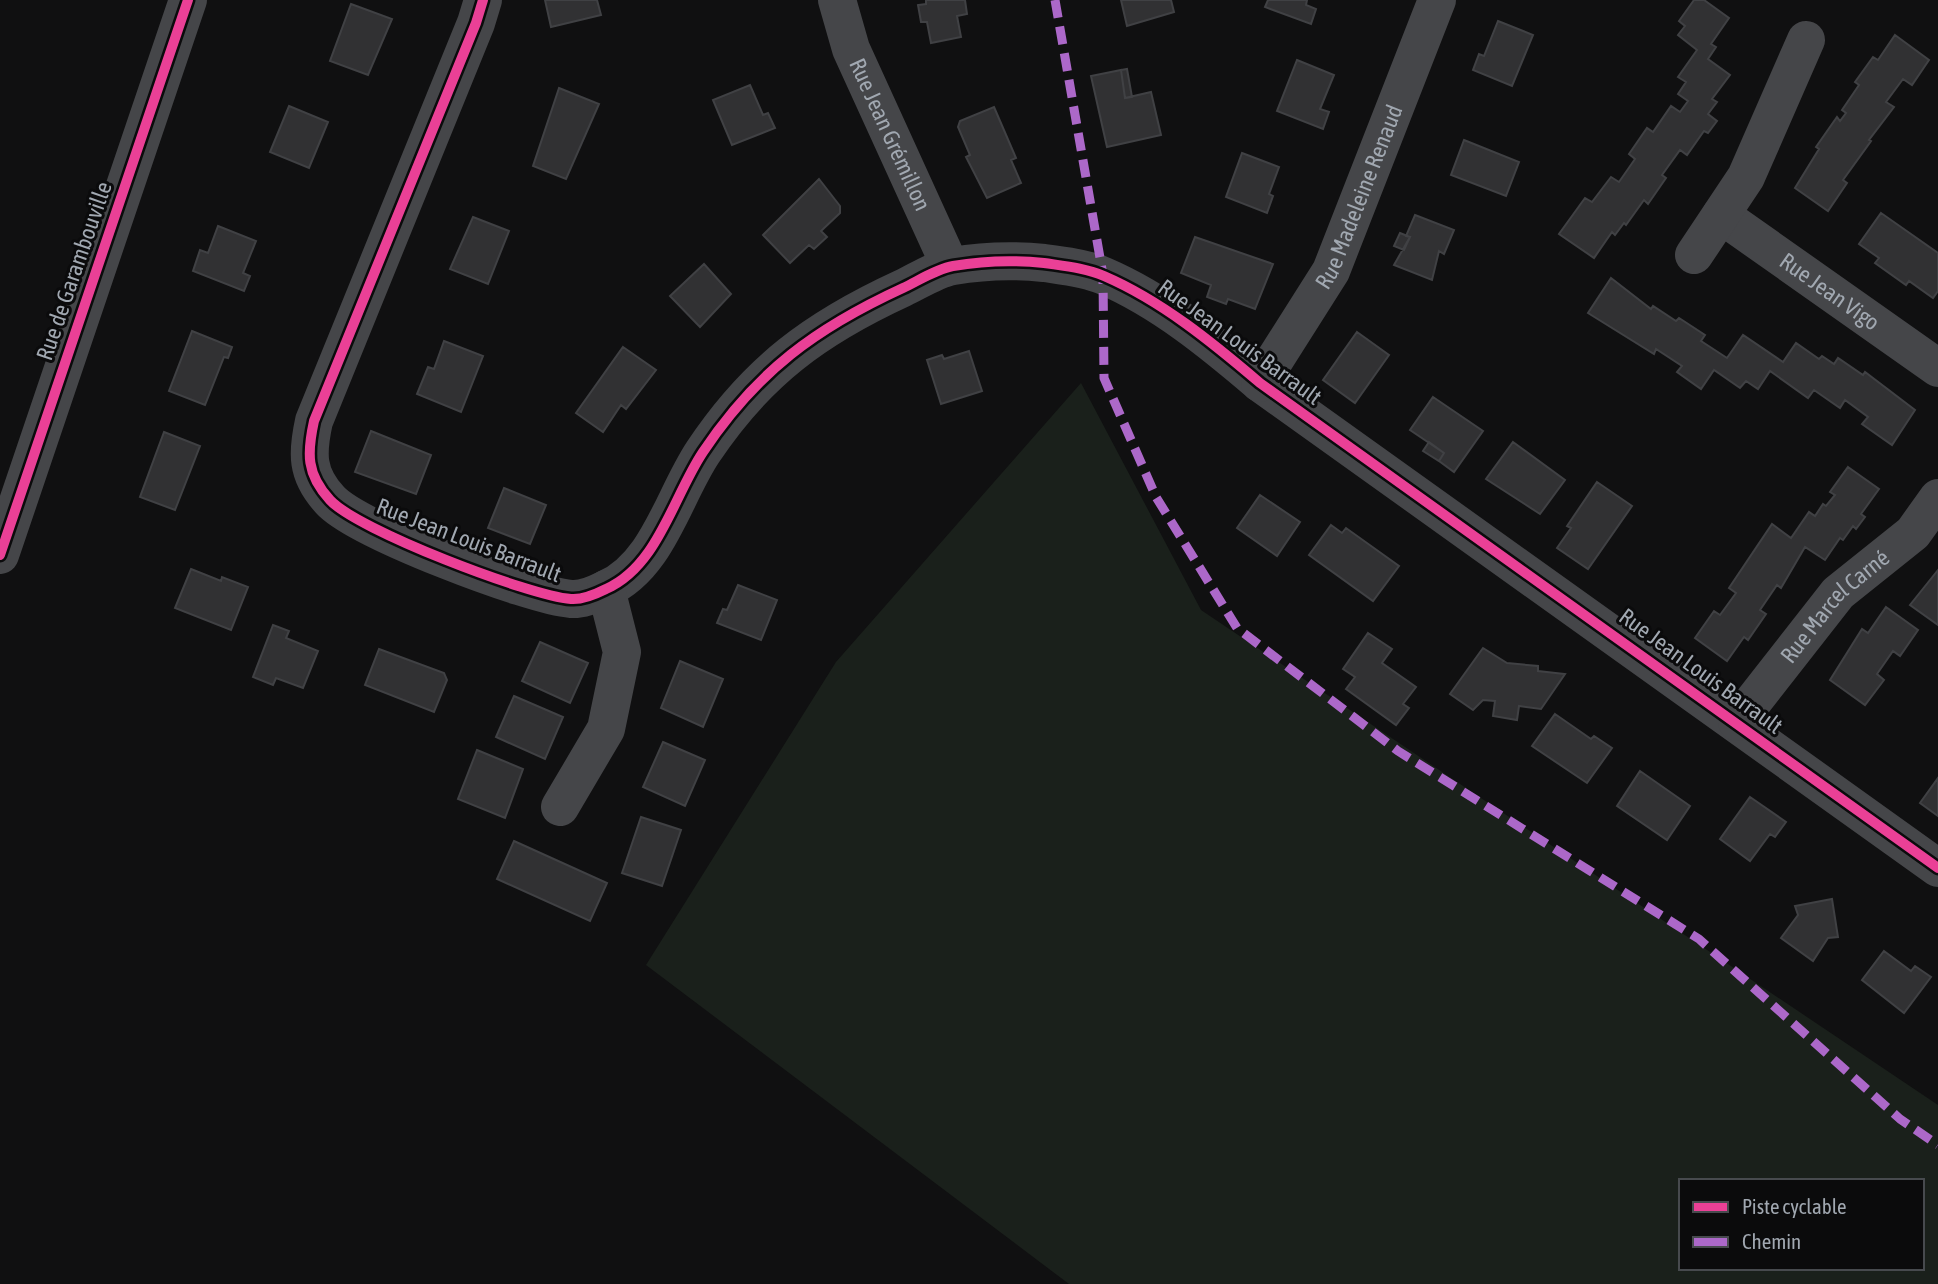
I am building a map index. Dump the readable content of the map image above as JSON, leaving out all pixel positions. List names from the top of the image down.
{
  "streets": {
    "street": [
      "Rue Jean Grémillon",
      "Rue Madeleine Renaud",
      "Rue de Garambouville",
      "Rue Jean Vigo",
      "Rue Jean Louis Barrault",
      "Rue Marcel Carné"
    ]
  },
  "crossings": [
    ["Rue Jean Grémillon", "Rue Jean Louis Barrault"],
    ["Rue Madeleine Renaud", "Rue Jean Louis Barrault"],
    ["Rue Jean Louis Barrault", "Rue Marcel Carné"]
  ],
  "legend": ["Piste cyclable", "Chemin"]
}
